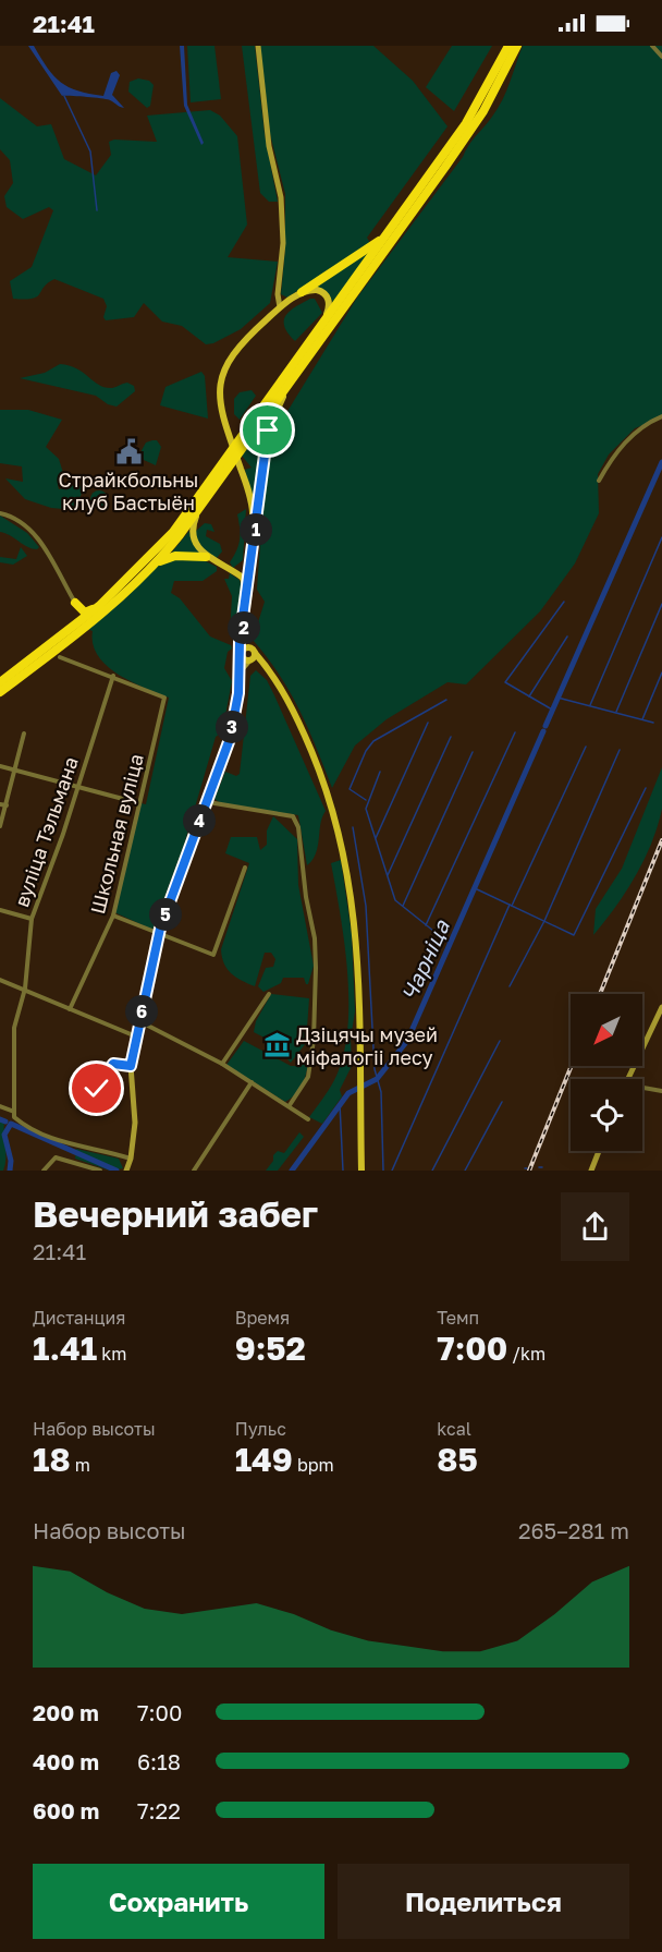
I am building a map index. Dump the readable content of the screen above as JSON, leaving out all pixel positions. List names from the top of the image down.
{
  "streets": {
    "street": ["вуліца Тэльмана", "Школьная вуліца"]
  },
  "crossings": [
    ["вуліца Тэльмана", "Школьная вуліца"]
  ],
  "water": ["Чарніца"],
  "places": {
    "public building": ["Страйкбольны клуб Бастыён"],
    "museum": ["Дзіцячы музей міфалогіі лесу"]
  },
  "north": "bottom left",
  "page": {
    "status": "21:41",
    "pins": [
      "1",
      "2",
      "3",
      "4",
      "5",
      "6"
    ],
    "heading": ["Вечерний забег", "21:41"],
    "stats": [
      ["Дистанция", "1.41 km"],
      ["Время", "9:52"],
      ["Темп", "7:00 /km"],
      ["Набор высоты", "18 m"],
      ["Пульс", "149 bpm"],
      ["kcal", "85"]
    ],
    "chart": ["Набор высоты", "265–281 m"],
    "list": [
      {
        "name": "200 m",
        "note": "7:00"
      },
      {
        "name": "400 m",
        "note": "6:18"
      },
      {
        "name": "600 m",
        "note": "7:22"
      }
    ],
    "buttons": ["Сохранить", "Поделиться"]
  }
}
